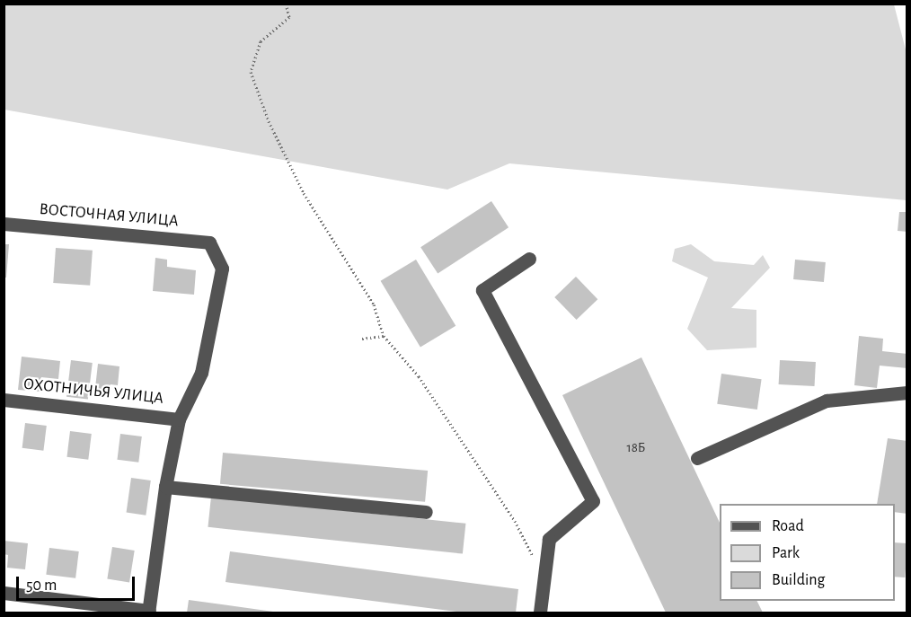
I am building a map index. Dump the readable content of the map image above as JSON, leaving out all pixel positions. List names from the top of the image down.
{
  "streets": {
    "street": ["ВОСТОЧНАЯ УЛИЦА", "ОХОТНИЧЬЯ УЛИЦА"]
  },
  "crossings": [
    ["ВОСТОЧНАЯ УЛИЦА", "ОХОТНИЧЬЯ УЛИЦА"]
  ],
  "house_numbers": ["18Б"],
  "legend": ["Road", "Park", "Building"],
  "scale_bar": "50 m"
}
